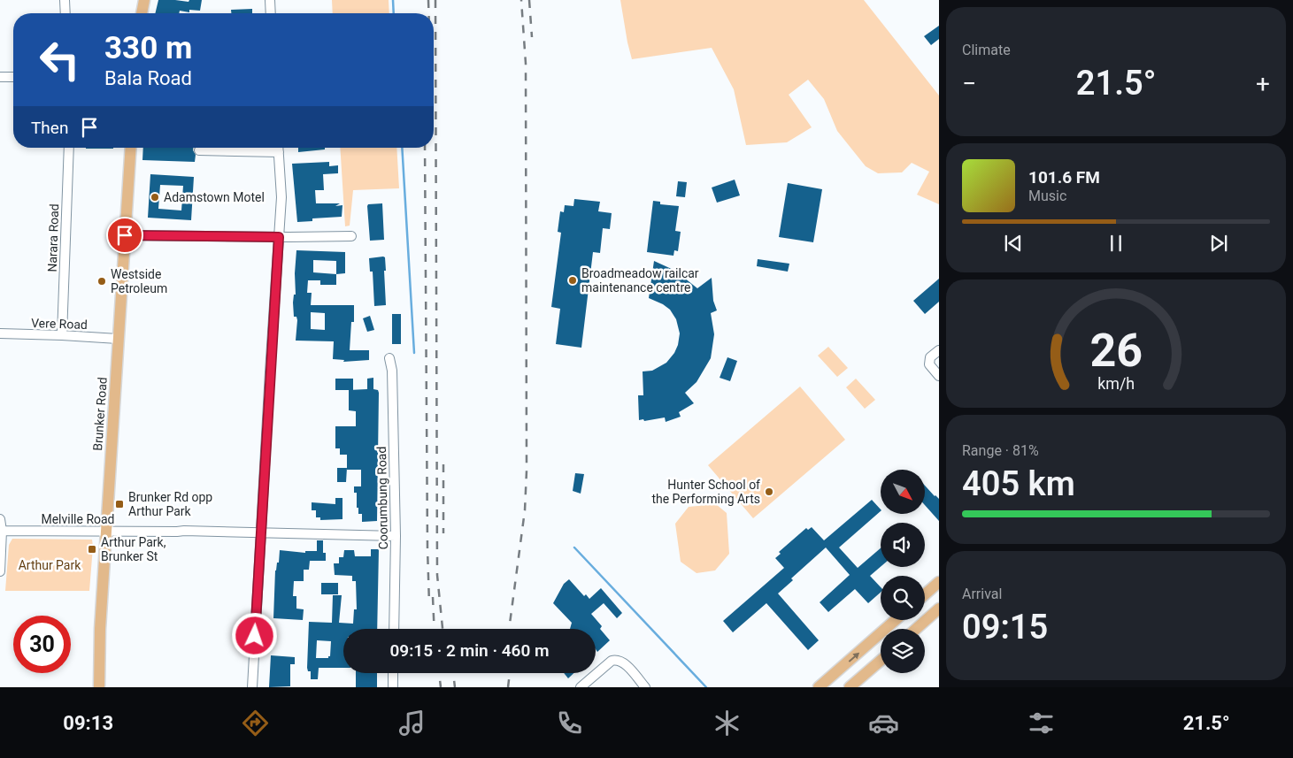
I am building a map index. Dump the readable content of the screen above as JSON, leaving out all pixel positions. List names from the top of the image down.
{
  "streets": {
    "main road": ["Brunker Road"],
    "street": [
      "Narara Road",
      "Vere Road",
      "Coorumbung Road",
      "Melville Road"
    ]
  },
  "crossings": [
    ["Narara Road", "Vere Road"],
    ["Vere Road", "Brunker Road"],
    ["Brunker Road", "Melville Road"],
    ["Coorumbung Road", "Melville Road"]
  ],
  "parks": ["Arthur Park"],
  "places": {
    "other": [
      "Adamstown Motel",
      "Broadmeadow railcar maintenance centre",
      "Westside Petroleum",
      "Hunter School of the Performing Arts"
    ],
    "transit": ["Brunker Rd opp Arthur Park", "Arthur Park, Brunker St"]
  },
  "north": "bottom right",
  "page": {
    "tile": [
      "Climate",
      ["Range · 81%", "405 km"],
      ["Arrival", "09:15"]
    ],
    "turn": ["330 m", "Bala Road"],
    "heat": ["−", "21.5°", "+"],
    "then": "Then",
    "song": ["101.6 FM", "Music"],
    "limit": "30",
    "trip": "09:15 · 2 min · 460 m",
    "tabs": ["09:13", "21.5°"],
    "gauge": ["26", "km/h"]
  }
}
